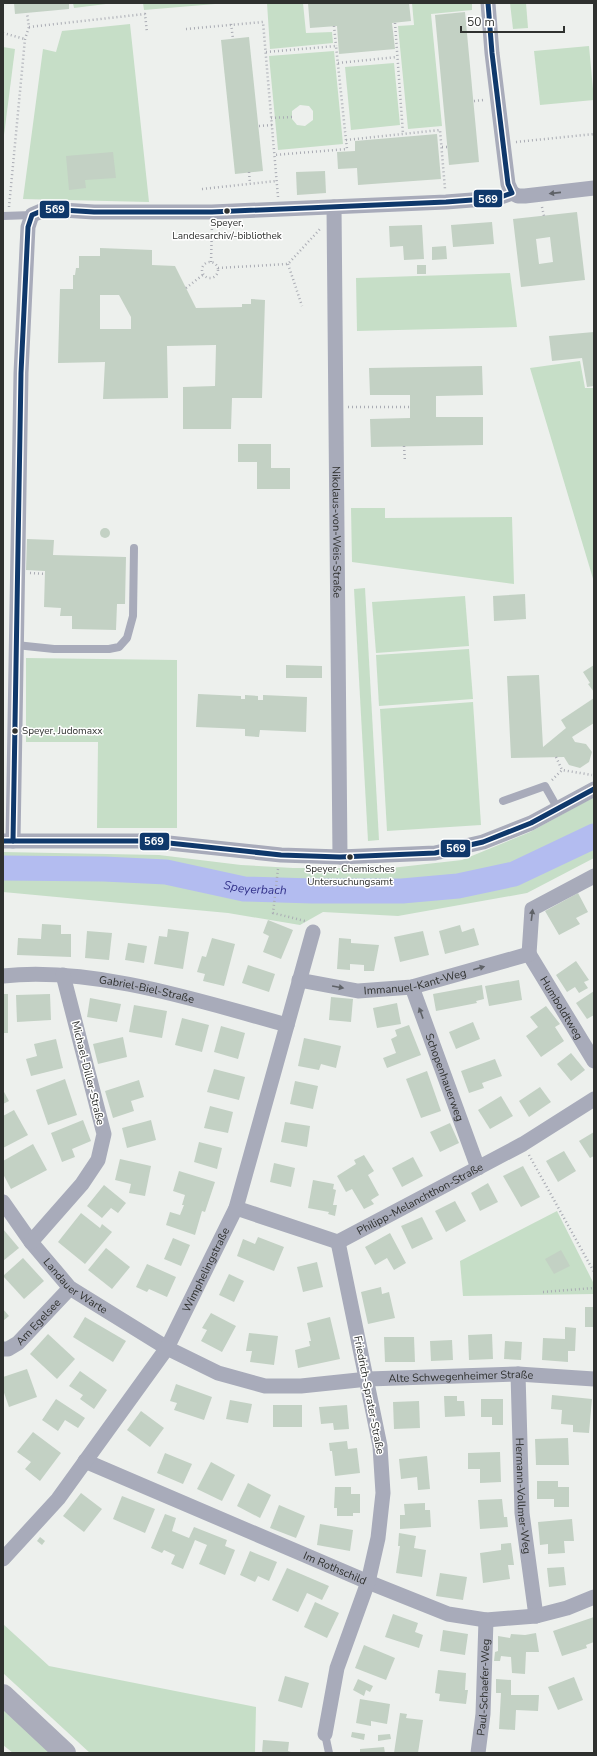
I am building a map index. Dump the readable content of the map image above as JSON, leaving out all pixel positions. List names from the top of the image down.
{
  "streets": {
    "street": [
      "Nikolaus-von-Weis-Straße",
      "Immanuel-Kant-Weg",
      "Gabriel-Biel-Straße",
      "Humboldtweg",
      "Michael-Diller-Straße",
      "Schopenhauerweg",
      "Philipp-Melanchthon-Straße",
      "Wimphelingstraße",
      "Landauer Warte",
      "Am Egelsee",
      "Alte Schwegenheimer Straße",
      "Friedrich-Sprater-Straße",
      "Hermann-Vollmer-Weg",
      "Im Rothschild",
      "Paul-Schaefer-Weg"
    ]
  },
  "crossings": [
    ["Immanuel-Kant-Weg", "Humboldtweg"],
    ["Immanuel-Kant-Weg", "Schopenhauerweg"],
    ["Immanuel-Kant-Weg", "Wimphelingstraße"],
    ["Gabriel-Biel-Straße", "Michael-Diller-Straße"],
    ["Gabriel-Biel-Straße", "Wimphelingstraße"],
    ["Michael-Diller-Straße", "Landauer Warte"],
    ["Schopenhauerweg", "Philipp-Melanchthon-Straße"],
    ["Philipp-Melanchthon-Straße", "Friedrich-Sprater-Straße"],
    ["Wimphelingstraße", "Landauer Warte"],
    ["Wimphelingstraße", "Alte Schwegenheimer Straße"],
    ["Wimphelingstraße", "Im Rothschild"],
    ["Landauer Warte", "Am Egelsee"],
    ["Landauer Warte", "Alte Schwegenheimer Straße"],
    ["Alte Schwegenheimer Straße", "Friedrich-Sprater-Straße"],
    ["Alte Schwegenheimer Straße", "Hermann-Vollmer-Weg"],
    ["Friedrich-Sprater-Straße", "Im Rothschild"],
    ["Hermann-Vollmer-Weg", "Im Rothschild"],
    ["Im Rothschild", "Paul-Schaefer-Weg"]
  ],
  "one_way": ["Schopenhauerweg"],
  "water": ["Speyerbach"],
  "places": ["Speyer, Landesarchiv/-bibliothek", "Speyer, Judomaxx", "Speyer, Chemisches Untersuchungsamt"],
  "lines": ["transit line 569"],
  "scale_bar": "50 m"
}
